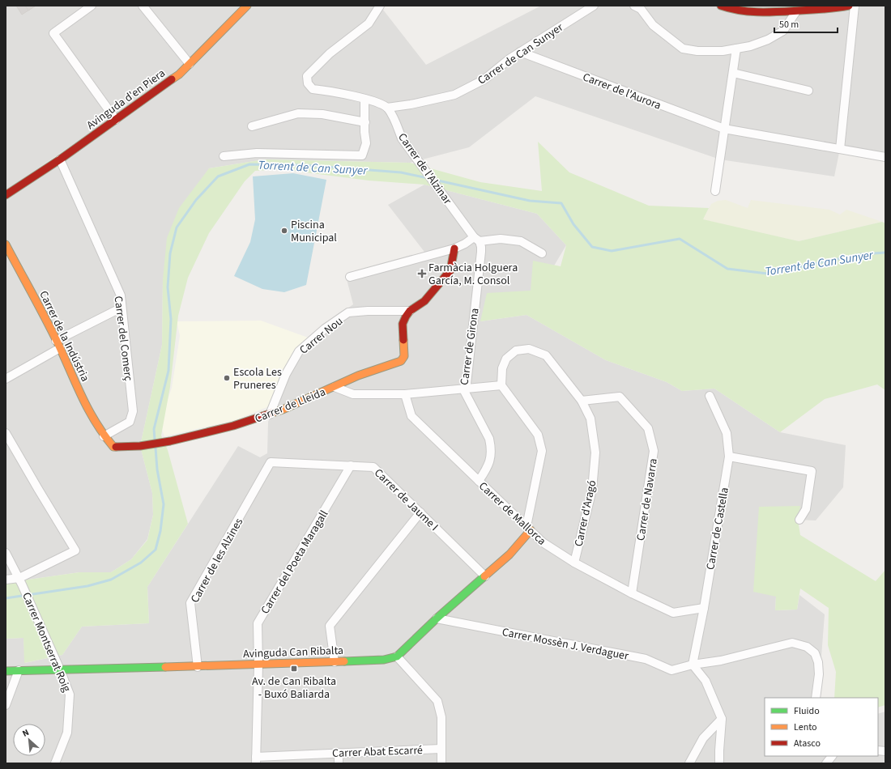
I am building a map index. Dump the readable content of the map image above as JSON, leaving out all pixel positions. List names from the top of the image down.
{
  "streets": {
    "street": [
      "Carrer de Can Sunyer",
      "Carrer de l'Aurora",
      "Avinguda d'en Piera",
      "Carrer de l'Alzinar",
      "Carrer Nou",
      "Carrer de la Indústria",
      "Carrer del Comerç",
      "Carrer de Girona",
      "Carrer de Lleida",
      "Carrer de Jaume I",
      "Carrer de Navarra",
      "Carrer de Mallorca",
      "Carrer d'Aragó",
      "Carrer de Castella",
      "Carrer de les Alzines",
      "Carrer del Poeta Maragall",
      "Carrer Montserrat Roig",
      "Carrer Mossèn J. Verdaguer",
      "Avinguda Can Ribalta",
      "Carrer Abat Escarré"
    ]
  },
  "crossings": [
    ["Carrer de Can Sunyer", "Carrer de l'Aurora"],
    ["Carrer de Can Sunyer", "Carrer de l'Alzinar"],
    ["Avinguda d'en Piera", "Carrer del Comerç"],
    ["Carrer de l'Alzinar", "Carrer de Girona"],
    ["Carrer Nou", "Carrer de Lleida"],
    ["Carrer de la Indústria", "Carrer del Comerç"],
    ["Carrer de la Indústria", "Carrer de Lleida"],
    ["Carrer del Comerç", "Carrer de Lleida"],
    ["Carrer de Girona", "Carrer de Lleida"],
    ["Carrer de Girona", "Carrer de Mallorca"],
    ["Carrer de Lleida", "Carrer de Mallorca"],
    ["Carrer de Lleida", "Carrer d'Aragó"],
    ["Carrer de Jaume I", "Carrer de les Alzines"],
    ["Carrer de Jaume I", "Carrer del Poeta Maragall"],
    ["Carrer de Navarra", "Carrer de Mallorca"],
    ["Carrer de Navarra", "Carrer d'Aragó"],
    ["Carrer de Mallorca", "Carrer d'Aragó"],
    ["Carrer de Mallorca", "Carrer de Castella"],
    ["Carrer de Castella", "Carrer Mossèn J. Verdaguer"],
    ["Carrer de les Alzines", "Avinguda Can Ribalta"],
    ["Carrer del Poeta Maragall", "Avinguda Can Ribalta"],
    ["Carrer del Poeta Maragall", "Carrer Abat Escarré"],
    ["Carrer Montserrat Roig", "Avinguda Can Ribalta"]
  ],
  "water": ["Torrent de Can Sunyer"],
  "places": {
    "other": ["Piscina Municipal", "Escola Les Pruneres"],
    "health": ["Farmàcia Holguera García, M. Consol"],
    "transit": ["Av. de Can Ribalta - Buxó Baliarda"]
  },
  "legend": ["Fluido", "Lento", "Atasco"],
  "scale_bar": "50 m",
  "north": "top left"
}
